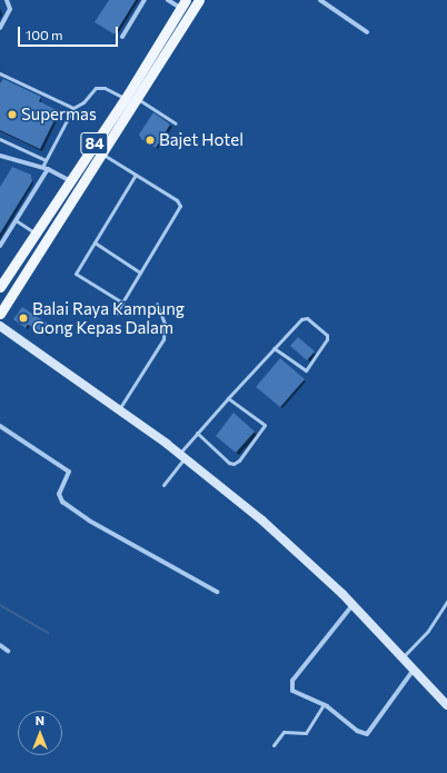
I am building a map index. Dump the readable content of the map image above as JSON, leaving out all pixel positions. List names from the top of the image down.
{
  "streets": {
    "main road": ["84"]
  },
  "places": ["Supermas", "Bajet Hotel", "Balai Raya Kampung Gong Kepas Dalam"],
  "scale_bar": "100 m",
  "north": "top"
}
